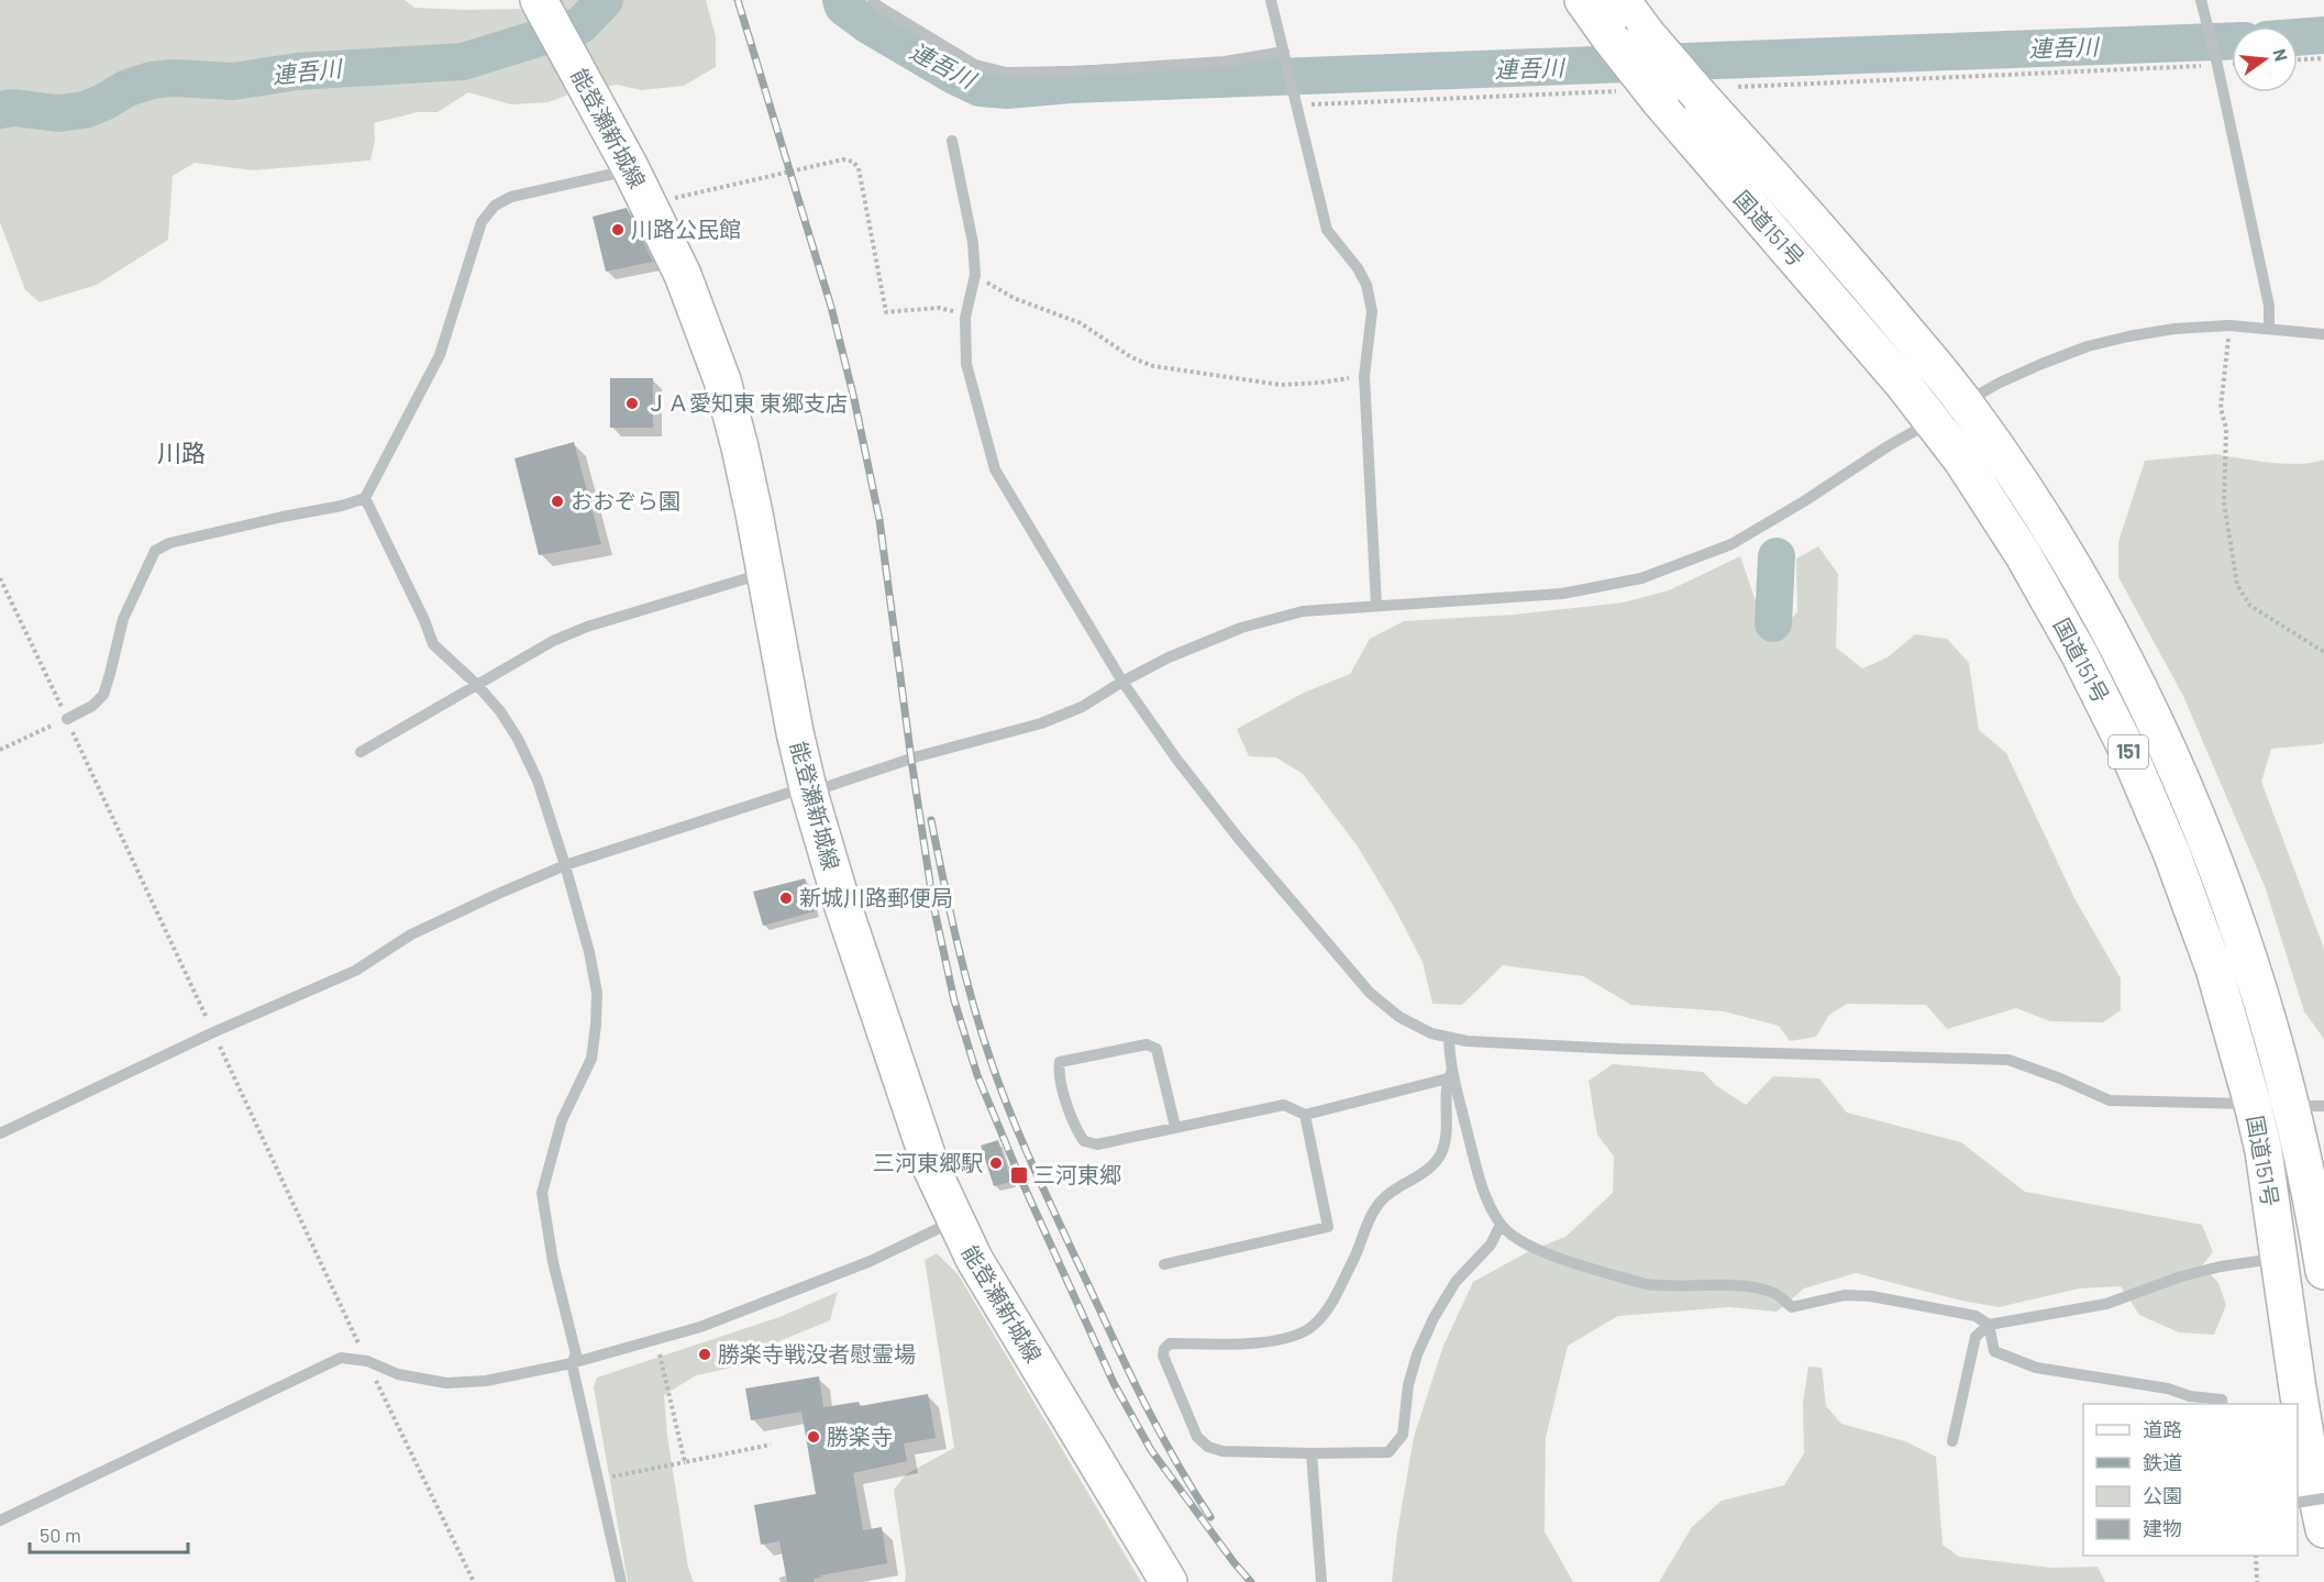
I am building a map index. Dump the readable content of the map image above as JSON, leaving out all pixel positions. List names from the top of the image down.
{
  "streets": {
    "main road": ["能登瀬新城線", "国道151号", "151"]
  },
  "districts": ["川路"],
  "water": ["連吾川"],
  "places": {
    "other": [
      "川路公民館",
      "ＪＡ愛知東 東郷支店",
      "おおぞら園",
      "新城川路郵便局",
      "三河東郷駅",
      "勝楽寺戦没者慰霊場",
      "勝楽寺"
    ],
    "transit": ["三河東郷"]
  },
  "legend": [
    "道路",
    "鉄道",
    "公園",
    "建物"
  ],
  "scale_bar": "50 m",
  "north": "right"
}
